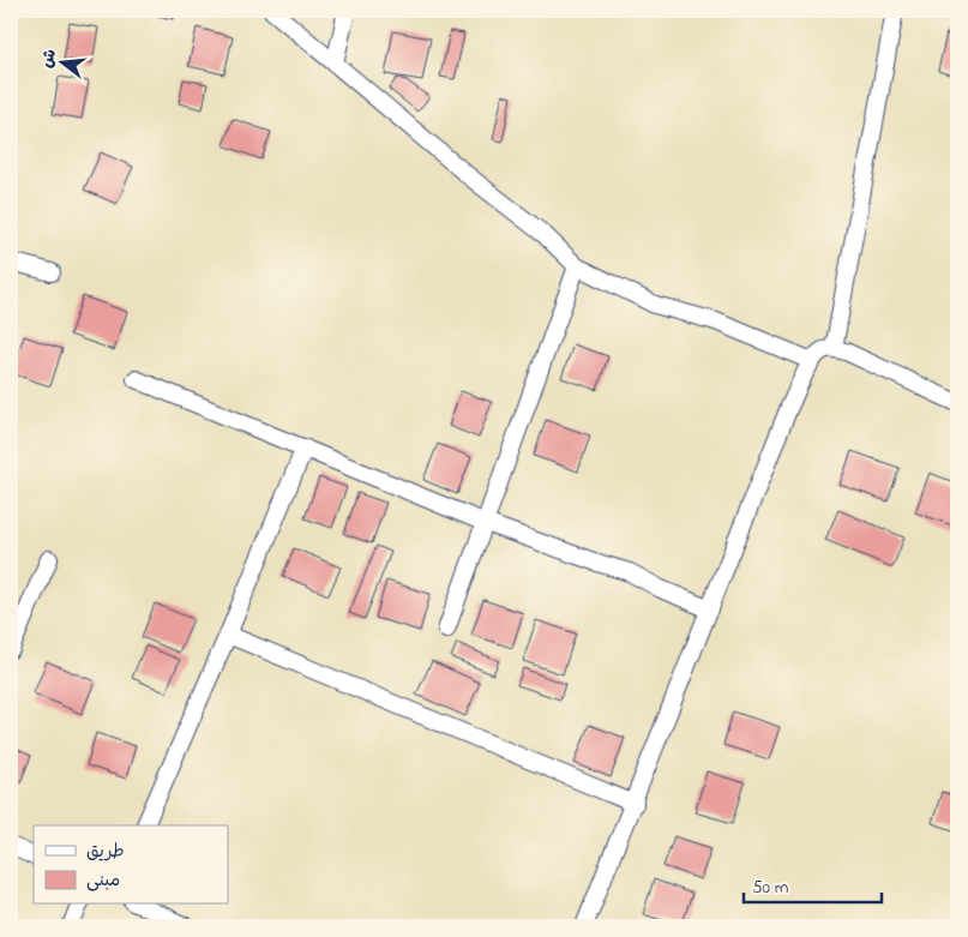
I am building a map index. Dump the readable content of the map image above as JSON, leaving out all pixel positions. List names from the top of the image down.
{
  "legend": ["طريق", "مبنى"],
  "scale_bar": "50 m",
  "north": "left"
}
